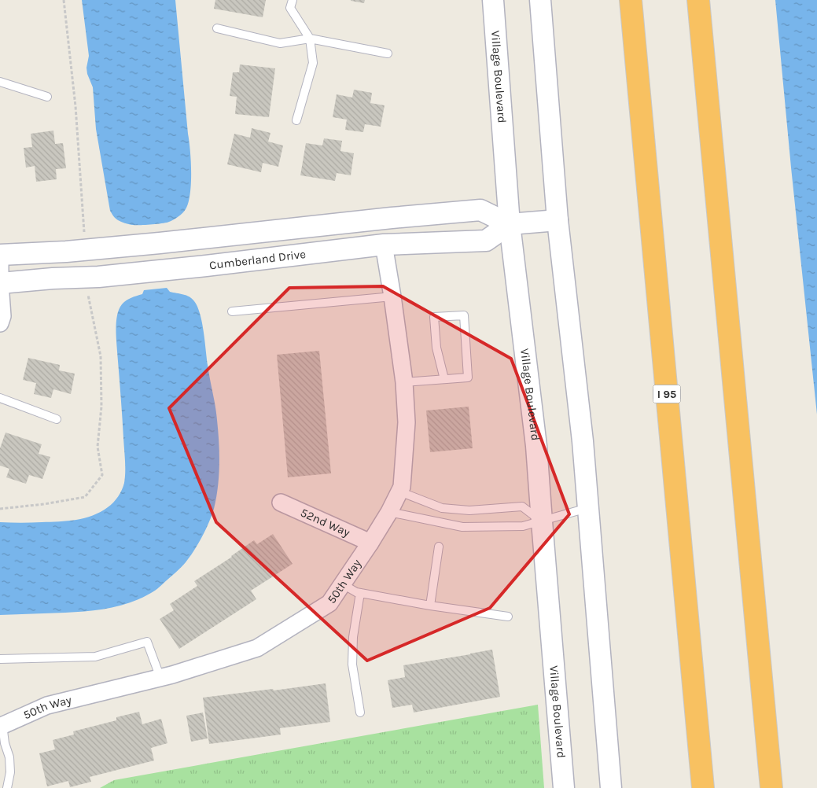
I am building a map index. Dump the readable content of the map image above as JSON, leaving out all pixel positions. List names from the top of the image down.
{
  "streets": {
    "highway": ["I 95"],
    "street": [
      "Village Boulevard",
      "Cumberland Drive",
      "52nd Way",
      "50th Way"
    ]
  },
  "crossings": [
    ["Village Boulevard", "Cumberland Drive"],
    ["Cumberland Drive", "50th Way"],
    ["52nd Way", "50th Way"]
  ]
}
